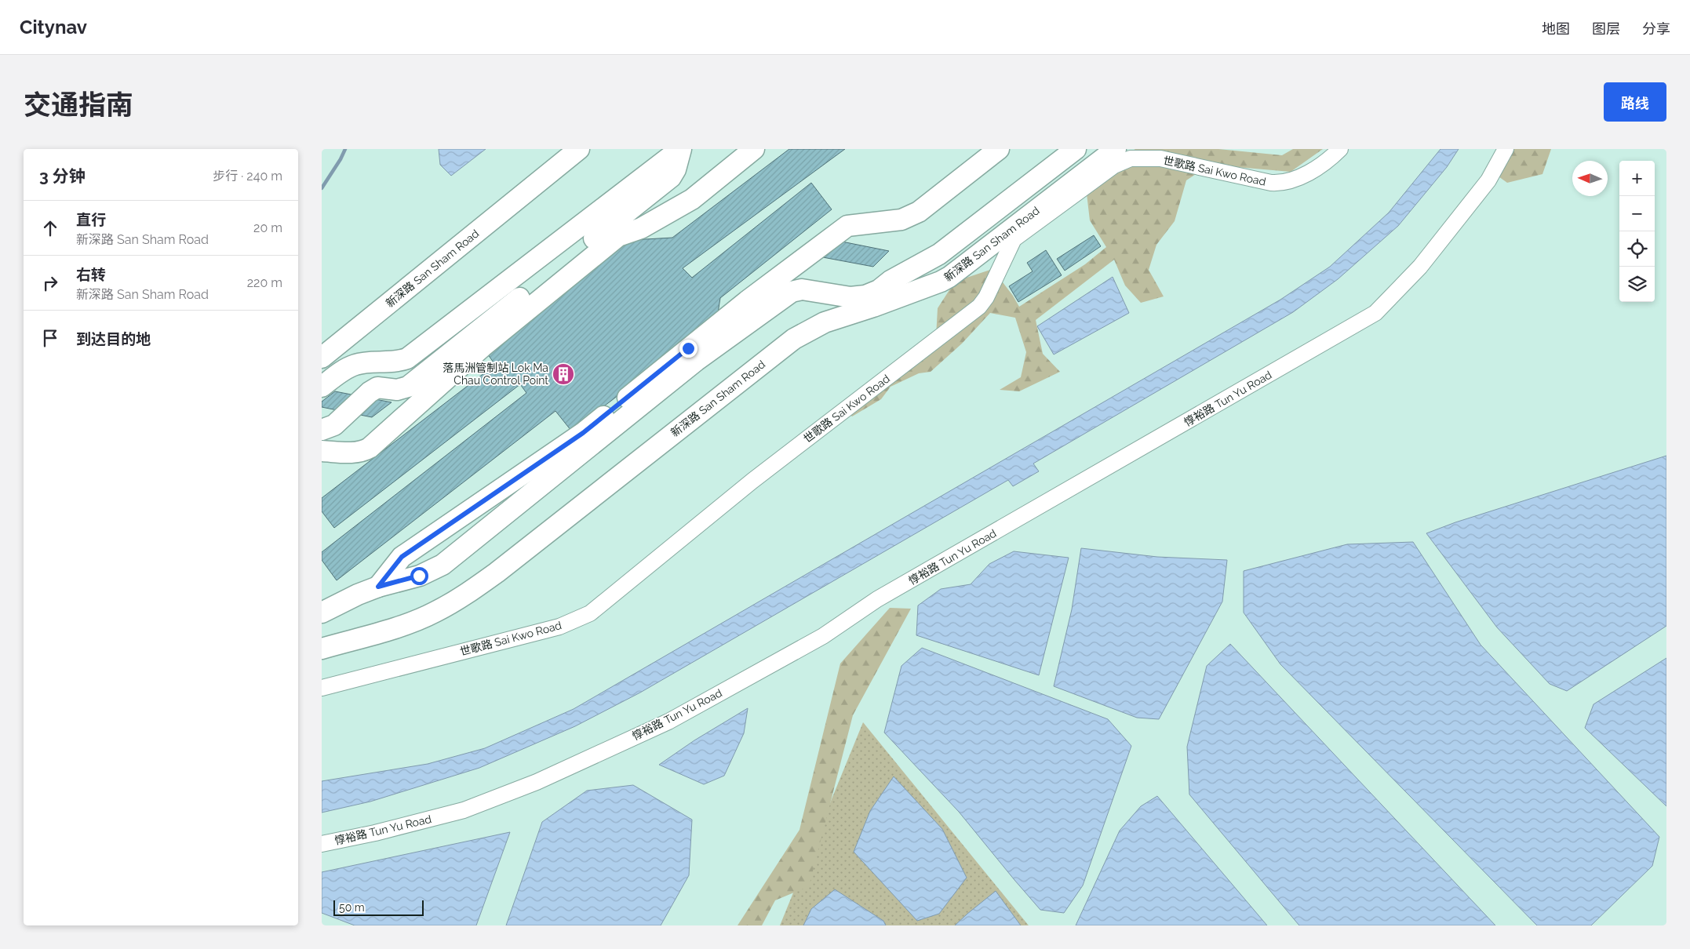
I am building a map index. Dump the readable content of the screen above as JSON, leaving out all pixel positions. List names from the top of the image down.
{
  "streets": {
    "main road": ["新深路 San Sham Road"],
    "street": ["世歌路 Sai Kwo Road", "惇裕路 Tun Yu Road"]
  },
  "places": {
    "building": ["落馬洲管制站 Lok Ma Chau Control Point"]
  },
  "scale_bar": "50 m",
  "north": "left",
  "page": {
    "header": "Citynav",
    "nav": ["地图", "图层", "分享"],
    "title": "交通指南",
    "buttons": "路线",
    "heading": ["3 分钟", "步行 · 240 m"],
    "map_buttons": ["+", "−"],
    "list": [
      ["直行", "新深路 San Sham Road", "20 m"],
      ["右转", "新深路 San Sham Road", "220 m"],
      "到达目的地"
    ],
    "scale": "50 m"
  }
}
